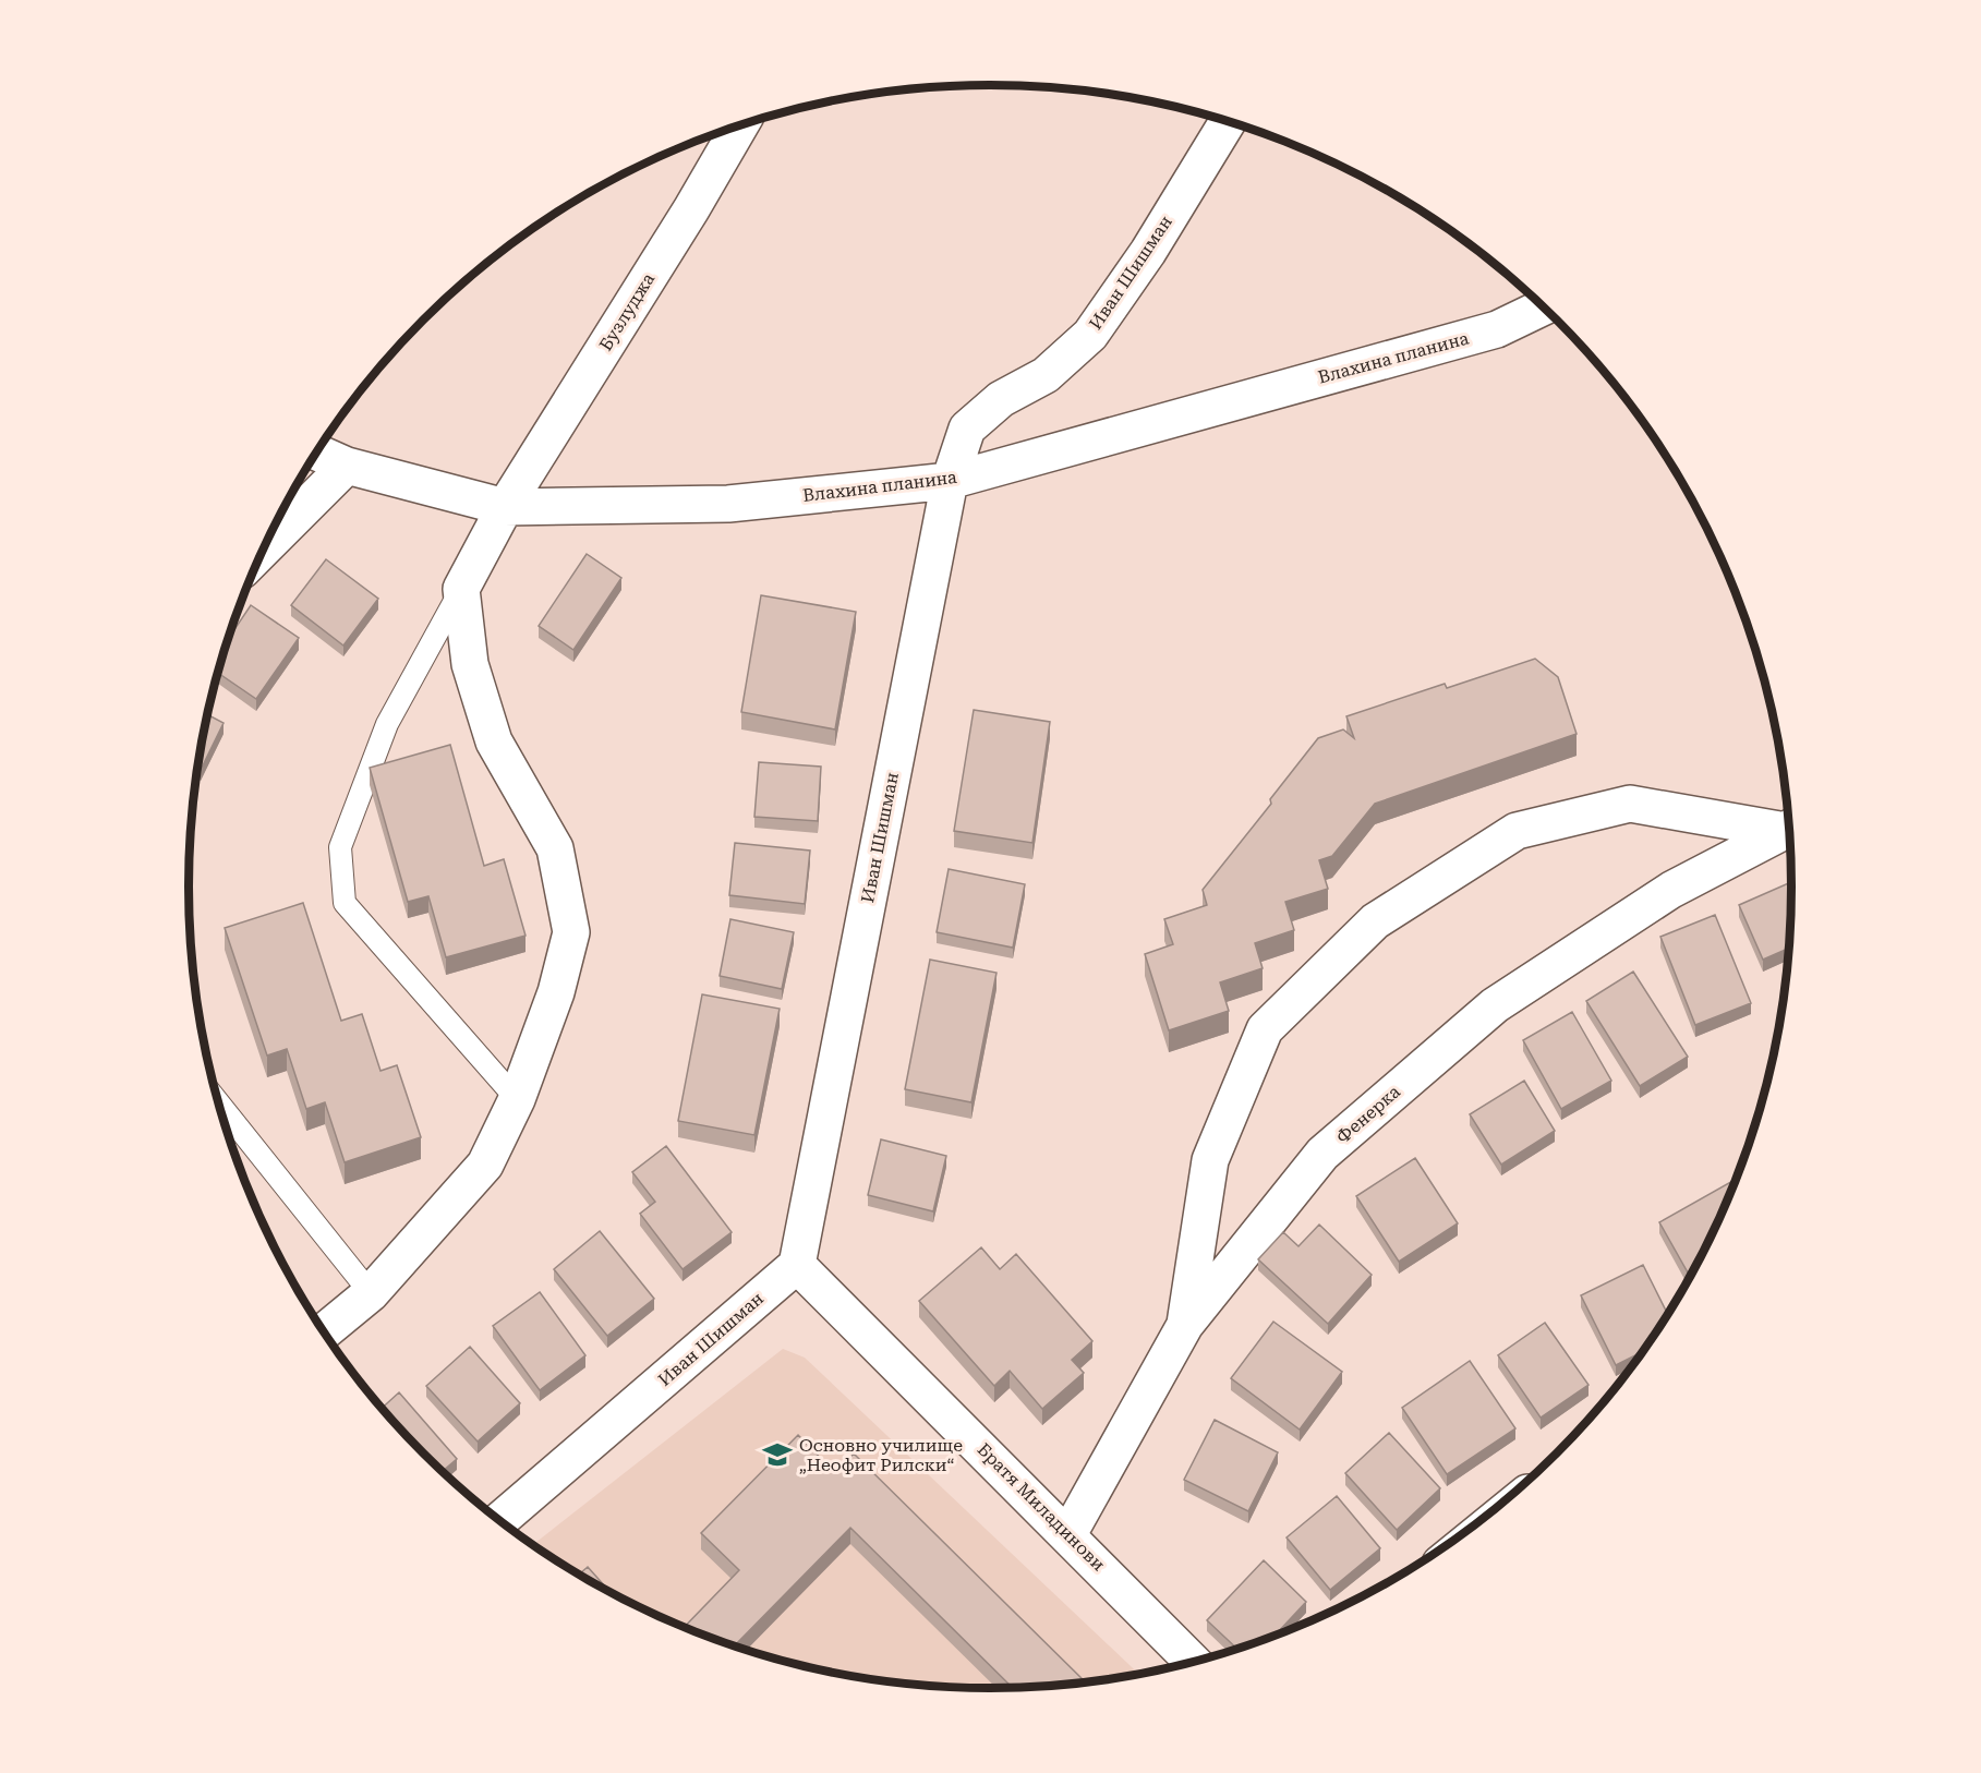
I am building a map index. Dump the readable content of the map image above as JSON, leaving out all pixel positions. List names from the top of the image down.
{
  "streets": {
    "street": [
      "Иван Шишман",
      "Бузлуджа",
      "Влахина планина",
      "Фенерка",
      "Братя Миладинови"
    ]
  },
  "crossings": [
    ["Иван Шишман", "Влахина планина"],
    ["Иван Шишман", "Братя Миладинови"],
    ["Бузлуджа", "Влахина планина"],
    ["Фенерка", "Братя Миладинови"]
  ],
  "places": {
    "school or university": ["Основно училище „Неофит Рилски“"]
  }
}
